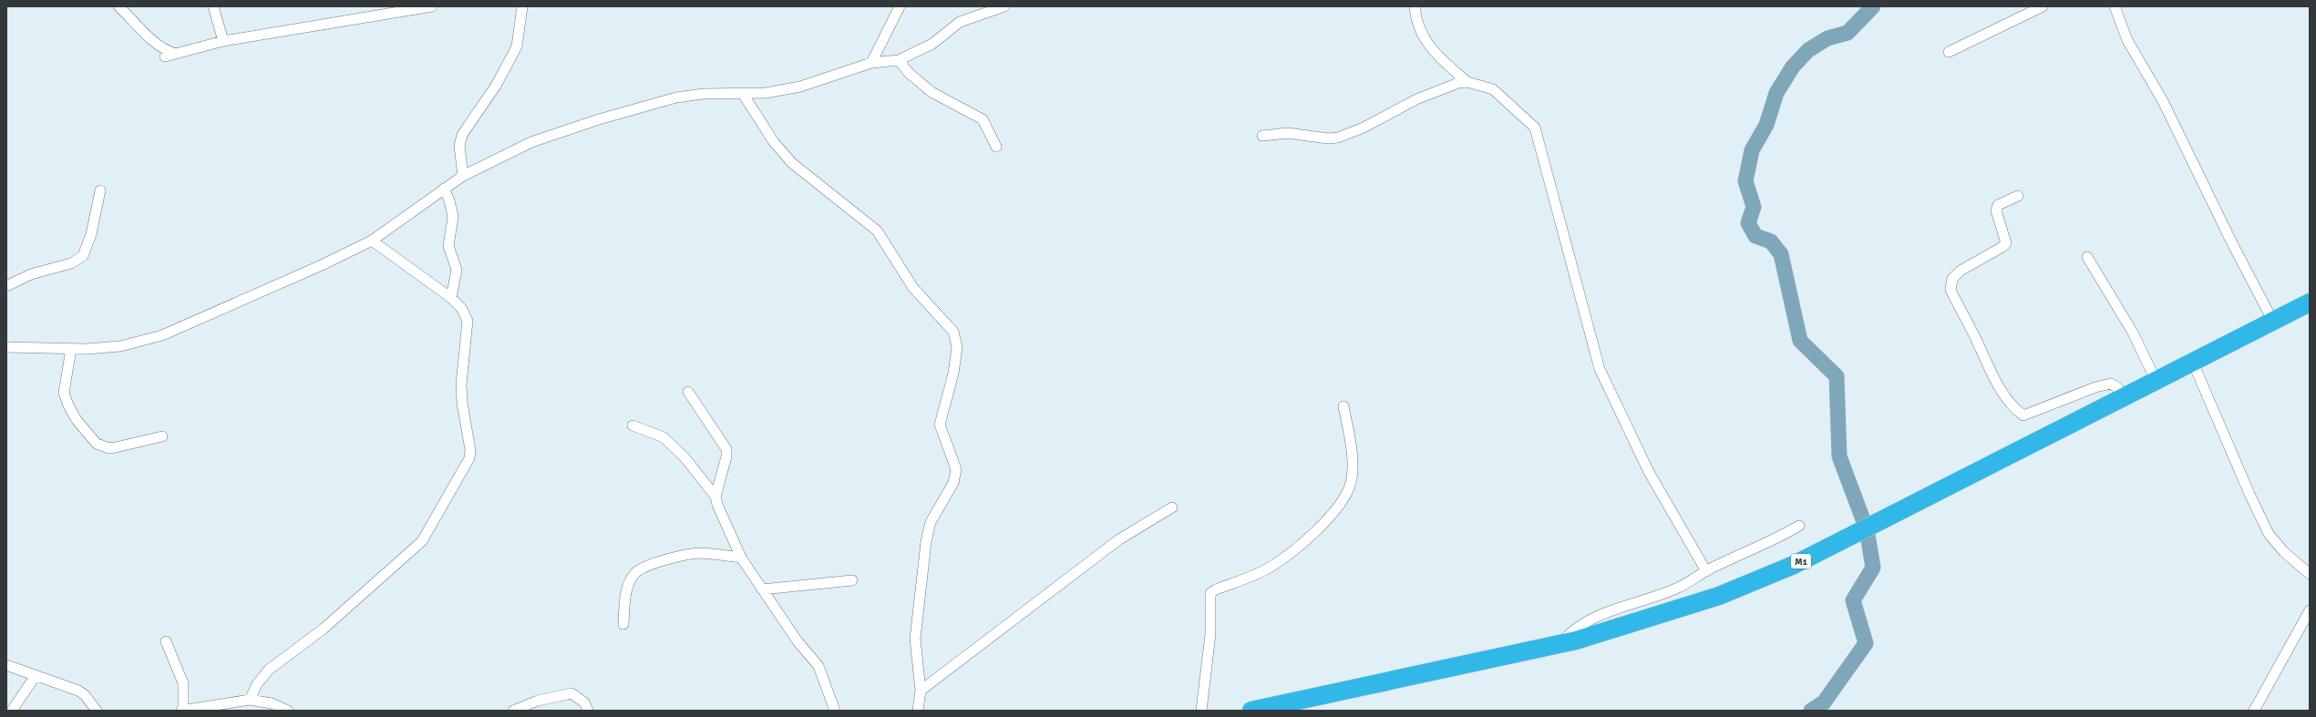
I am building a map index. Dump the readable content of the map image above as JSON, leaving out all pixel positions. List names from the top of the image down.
{
  "streets": {
    "highway": ["M1"]
  }
}
